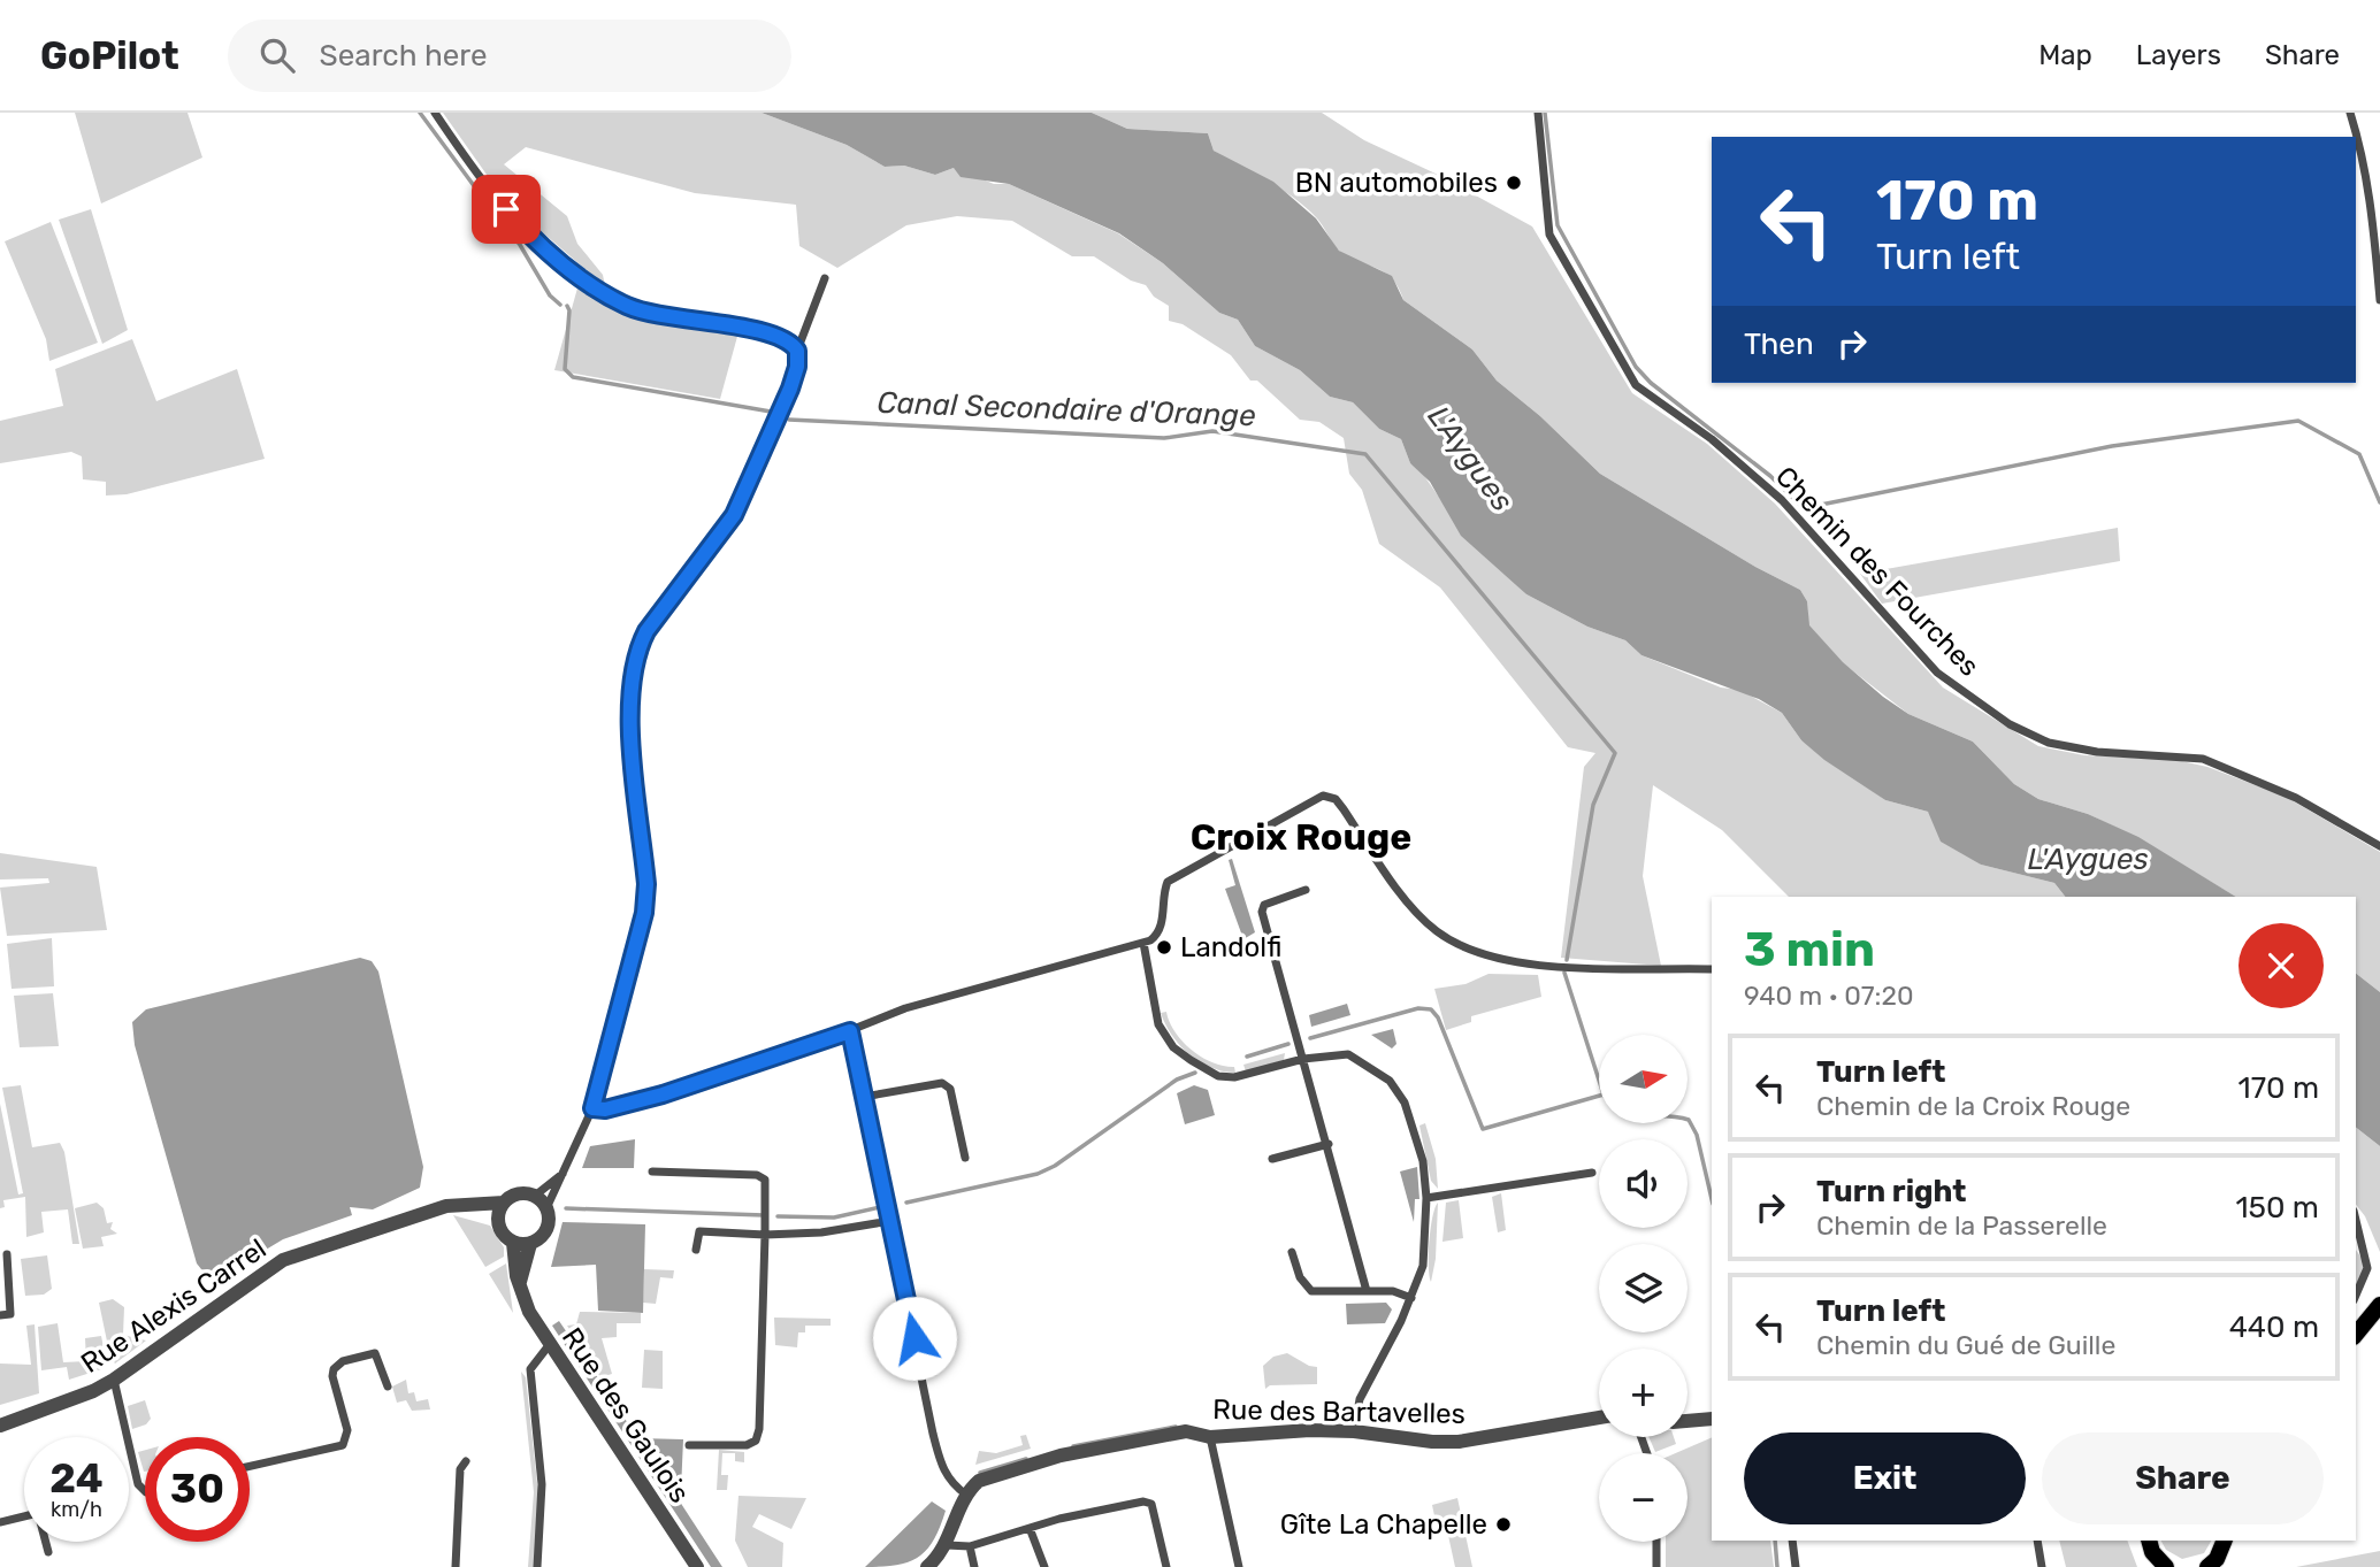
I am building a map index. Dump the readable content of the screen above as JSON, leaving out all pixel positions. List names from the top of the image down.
{
  "streets": {
    "street": [
      "Chemin des Fourches",
      "Rue Alexis Carrel",
      "Rue des Bartavelles",
      "Rue des Gaulois"
    ]
  },
  "crossings": [
    ["Rue Alexis Carrel", "Rue des Gaulois"]
  ],
  "districts": ["Croix Rouge"],
  "water": ["Canal Secondaire d'Orange", "L'Aygues"],
  "places": ["BN automobiles", "Landolfi", "Gîte La Chapelle"],
  "north": "right",
  "page": {
    "header": "GoPilot",
    "search": "Search here",
    "nav": ["Map", "Layers", "Share"],
    "turn": ["170 m", "Turn left"],
    "then": "Then",
    "heading": ["3 min", "940 m · 07:20"],
    "list": [
      {
        "name": "Turn left",
        "note": "Chemin de la Croix Rouge",
        "value": "170 m"
      },
      {
        "name": "Turn right",
        "note": "Chemin de la Passerelle",
        "value": "150 m"
      },
      {
        "name": "Turn left",
        "note": "Chemin du Gué de Guille",
        "value": "440 m"
      }
    ],
    "map_buttons": ["+", "−"],
    "buttons": ["Exit", "Share"],
    "speed": "24 km/h",
    "limit": "30"
  }
}
